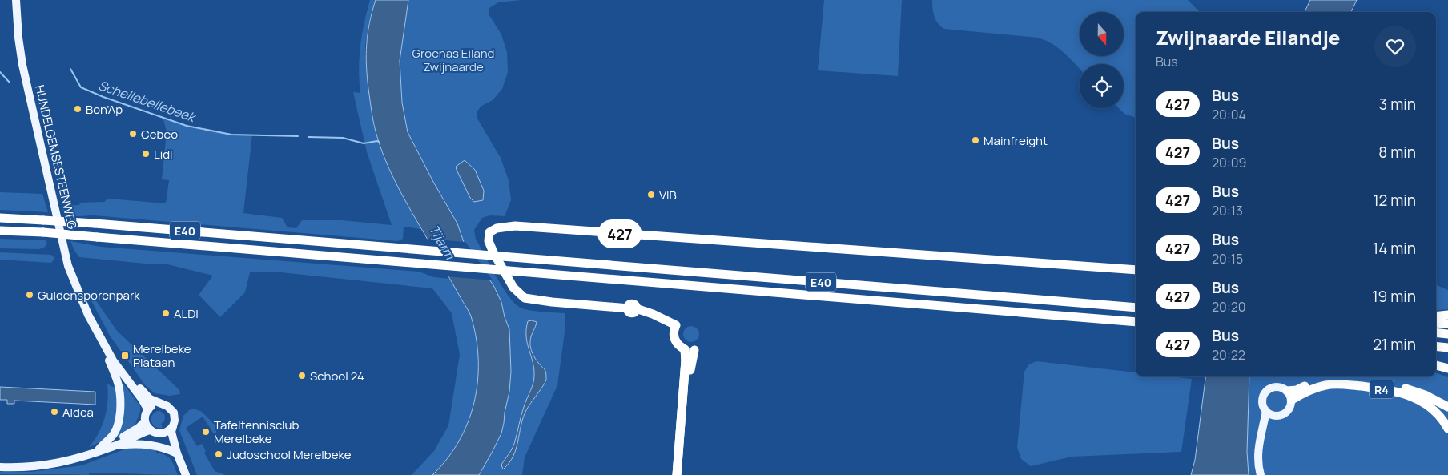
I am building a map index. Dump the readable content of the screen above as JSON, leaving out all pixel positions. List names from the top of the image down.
{
  "streets": {
    "highway": ["E40", "R4"],
    "main road": ["HUNDELGEMSESTEENWEG"]
  },
  "water": ["Schellebellebeek", "Tijarm"],
  "parks": ["Groenas Eiland Zwijnaarde"],
  "places": {
    "other": [
      "Bon'Ap",
      "Cebeo",
      "Mainfreight",
      "Lidl",
      "VIB",
      "Guldensporenpark",
      "ALDI",
      "School 24",
      "Aldea",
      "Tafeltennisclub Merelbeke",
      "Judoschool Merelbeke"
    ],
    "transit": ["Merelbeke Plataan"]
  },
  "lines": ["bus line 427"],
  "north": "bottom",
  "page": {
    "on_map": "427",
    "heading": ["Zwijnaarde Eilandje", "Bus"],
    "list": [
      {
        "mark": "427",
        "name": "Bus",
        "note": "20:04",
        "value": "3 min"
      },
      {
        "mark": "427",
        "name": "Bus",
        "note": "20:09",
        "value": "8 min"
      },
      {
        "mark": "427",
        "name": "Bus",
        "note": "20:13",
        "value": "12 min"
      },
      {
        "mark": "427",
        "name": "Bus",
        "note": "20:15",
        "value": "14 min"
      },
      {
        "mark": "427",
        "name": "Bus",
        "note": "20:20",
        "value": "19 min"
      },
      {
        "mark": "427",
        "name": "Bus",
        "note": "20:22",
        "value": "21 min"
      }
    ]
  }
}
